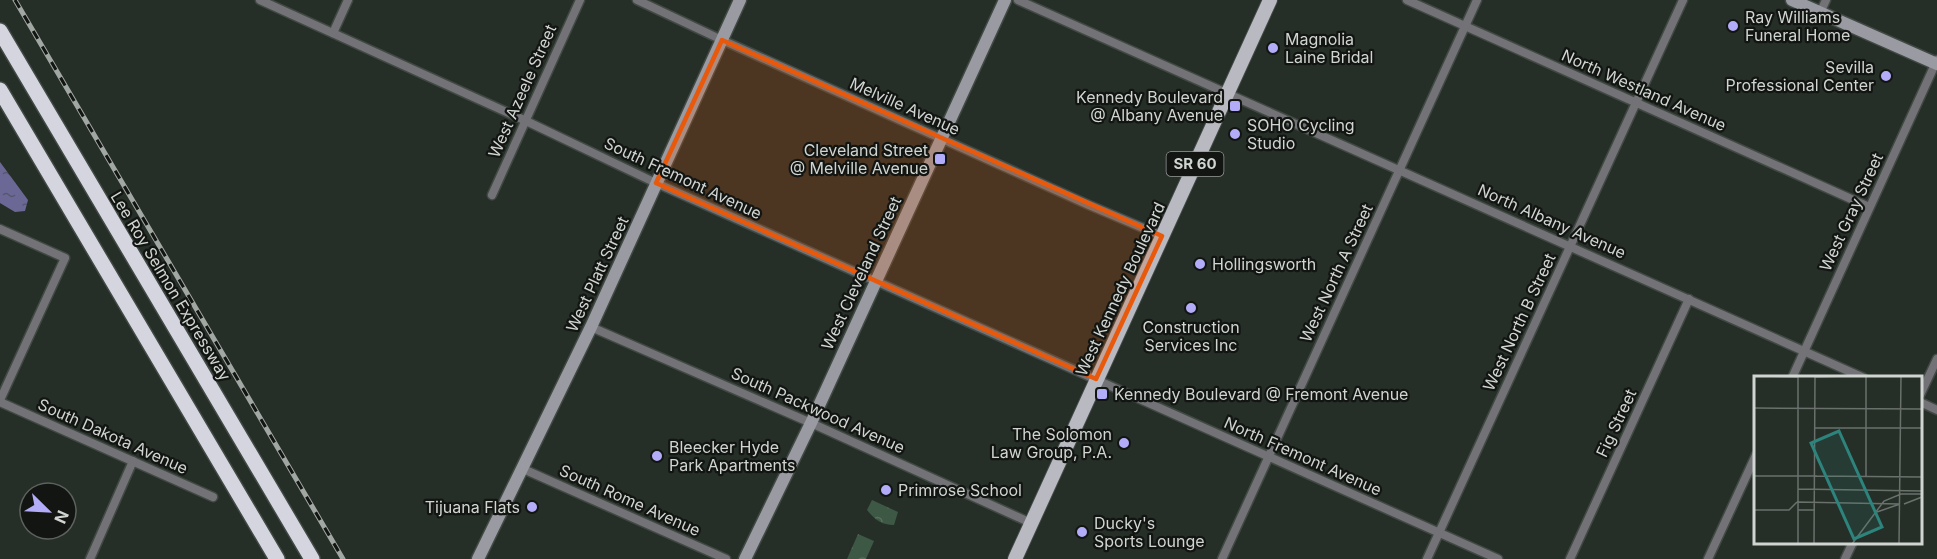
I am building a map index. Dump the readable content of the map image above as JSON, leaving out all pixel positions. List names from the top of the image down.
{
  "streets": {
    "highway": ["Lee Roy Selmon Expressway"],
    "main road": [
      "SR 60",
      "West Cleveland Street",
      "West Platt Street",
      "West Kennedy Boulevard"
    ],
    "street": [
      "North Westland Avenue",
      "West Azeele Street",
      "Melville Avenue",
      "South Fremont Avenue",
      "West Gray Street",
      "North Albany Avenue",
      "West North A Street",
      "West North B Street",
      "South Packwood Avenue",
      "Fig Street",
      "South Dakota Avenue",
      "North Fremont Avenue",
      "South Rome Avenue"
    ]
  },
  "crossings": [
    ["North Westland Avenue", "West Gray Street"],
    ["North Westland Avenue", "West North A Street"],
    ["North Westland Avenue", "West North B Street"],
    ["West Azeele Street", "South Fremont Avenue"],
    ["Melville Avenue", "West Cleveland Street"],
    ["Melville Avenue", "West Platt Street"],
    ["Melville Avenue", "West Kennedy Boulevard"],
    ["South Fremont Avenue", "West Cleveland Street"],
    ["South Fremont Avenue", "West Platt Street"],
    ["South Fremont Avenue", "West Kennedy Boulevard"],
    ["South Fremont Avenue", "North Fremont Avenue"],
    ["West Gray Street", "North Albany Avenue"],
    ["North Albany Avenue", "West North A Street"],
    ["North Albany Avenue", "West Kennedy Boulevard"],
    ["North Albany Avenue", "West North B Street"],
    ["North Albany Avenue", "Fig Street"],
    ["West Cleveland Street", "South Packwood Avenue"],
    ["West North A Street", "North Fremont Avenue"],
    ["West Platt Street", "South Packwood Avenue"],
    ["West Platt Street", "South Rome Avenue"],
    ["West Kennedy Boulevard", "South Packwood Avenue"],
    ["West Kennedy Boulevard", "North Fremont Avenue"],
    ["West North B Street", "North Fremont Avenue"]
  ],
  "places": {
    "other": [
      "Ray Williams Funeral Home",
      "Magnolia Laine Bridal",
      "Sevilla Professional Center",
      "SOHO Cycling Studio",
      "Hollingsworth",
      "Construction Services Inc",
      "The Solomon Law Group, P.A.",
      "Bleecker Hyde Park Apartments",
      "Primrose School",
      "Tijuana Flats",
      "Ducky's Sports Lounge"
    ],
    "transit": ["Kennedy Boulevard @ Albany Avenue", "Cleveland Street @ Melville Avenue", "Kennedy Boulevard @ Fremont Avenue"]
  },
  "north": "bottom right"
}
